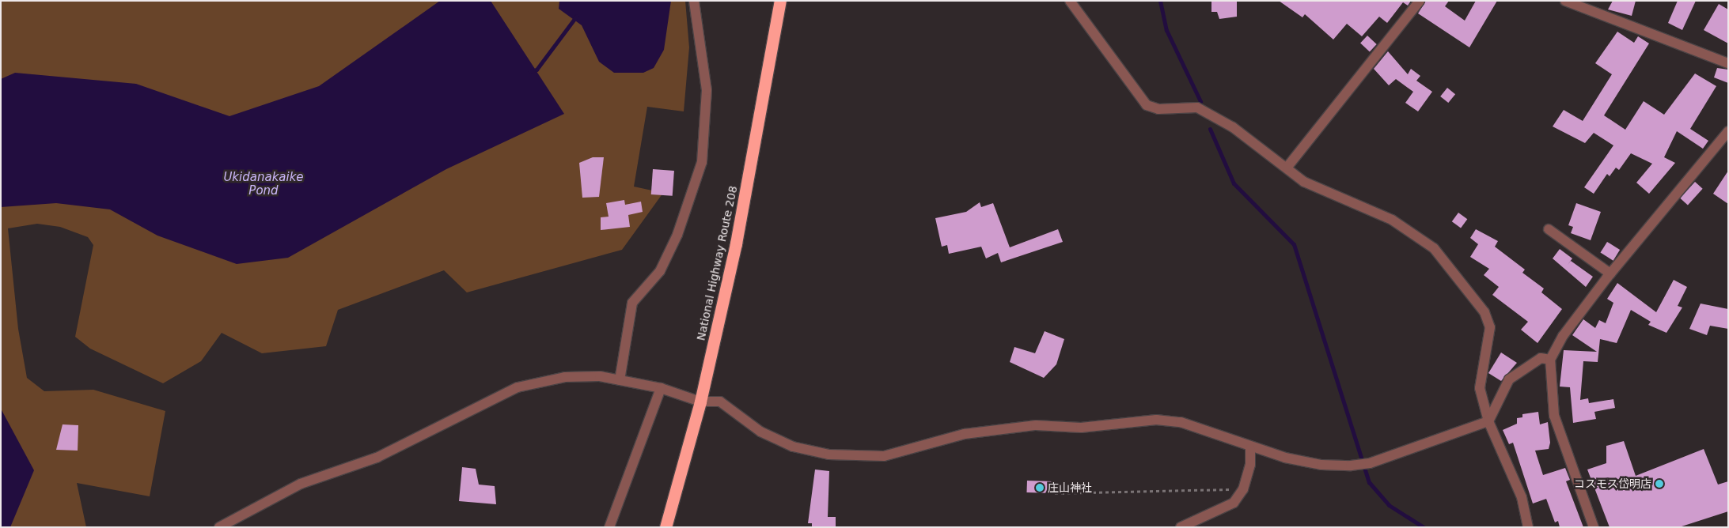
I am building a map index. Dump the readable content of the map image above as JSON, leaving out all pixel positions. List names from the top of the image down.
{
  "streets": {
    "highway": ["National Highway Route 208"]
  },
  "water": ["Ukidanakaike Pond"],
  "places": ["コスモス岱明店", "庄山神社"]
}
